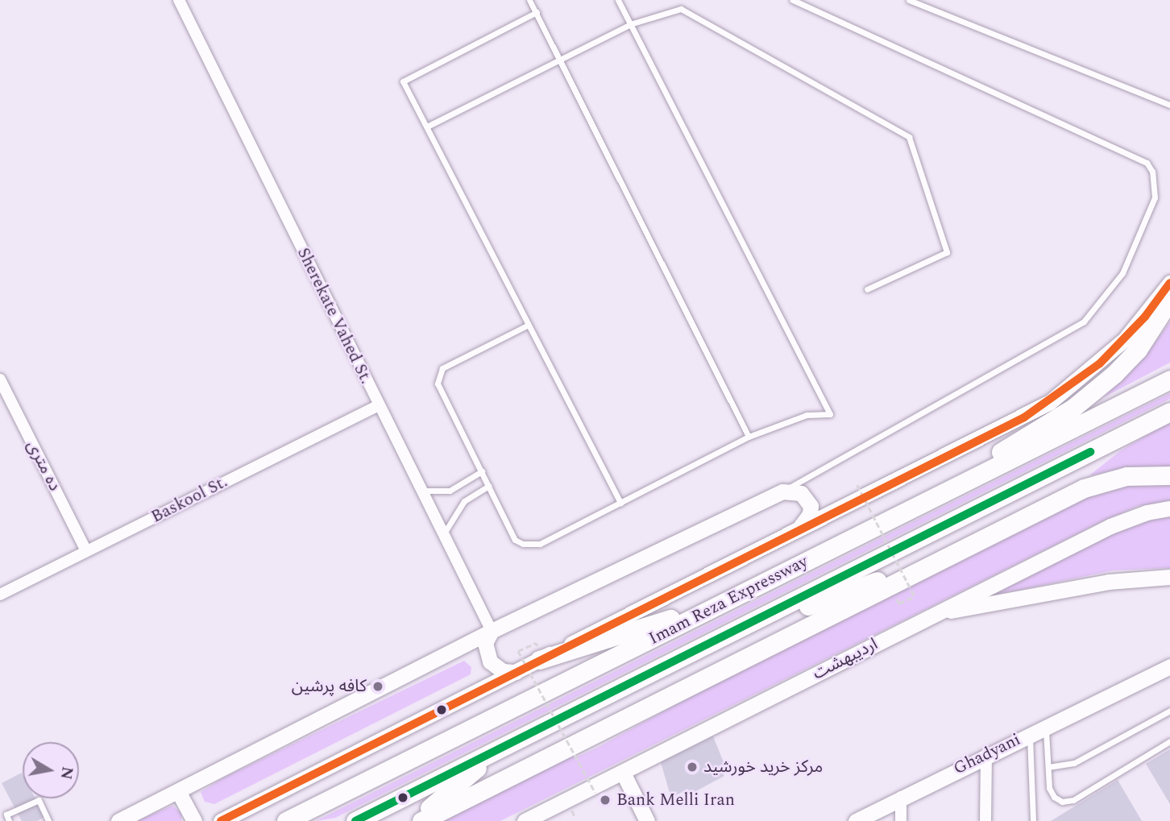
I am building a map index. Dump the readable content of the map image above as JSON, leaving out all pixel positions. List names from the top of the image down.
{
  "streets": {
    "highway": ["Imam Reza Expressway"],
    "main road": ["اردیبهشت", "Ghadyani"],
    "street": ["Sherekate Vahed St.", "ده متری", "Baskool St."]
  },
  "crossings": [
    ["Sherekate Vahed St.", "Baskool St."],
    ["ده متری", "Baskool St."]
  ],
  "places": ["کافه پرشین", "مرکز خرید خورشید", "Bank Melli Iran"],
  "north": "right"
}
